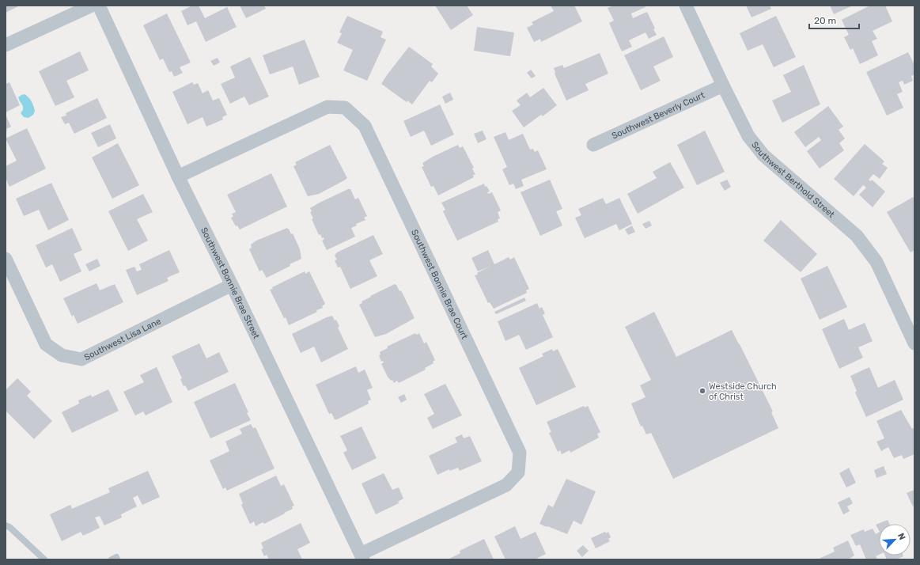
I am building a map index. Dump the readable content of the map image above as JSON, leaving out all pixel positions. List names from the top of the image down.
{
  "streets": {
    "street": [
      "Southwest Beverly Court",
      "Southwest Berthold Street",
      "Southwest Bonnie Brae Street",
      "Southwest Bonnie Brae Court",
      "Southwest Lisa Lane"
    ]
  },
  "crossings": [
    ["Southwest Beverly Court", "Southwest Berthold Street"],
    ["Southwest Bonnie Brae Street", "Southwest Bonnie Brae Court"],
    ["Southwest Bonnie Brae Street", "Southwest Lisa Lane"]
  ],
  "places": ["Westside Church of Christ"],
  "scale_bar": "20 m",
  "north": "top right"
}
